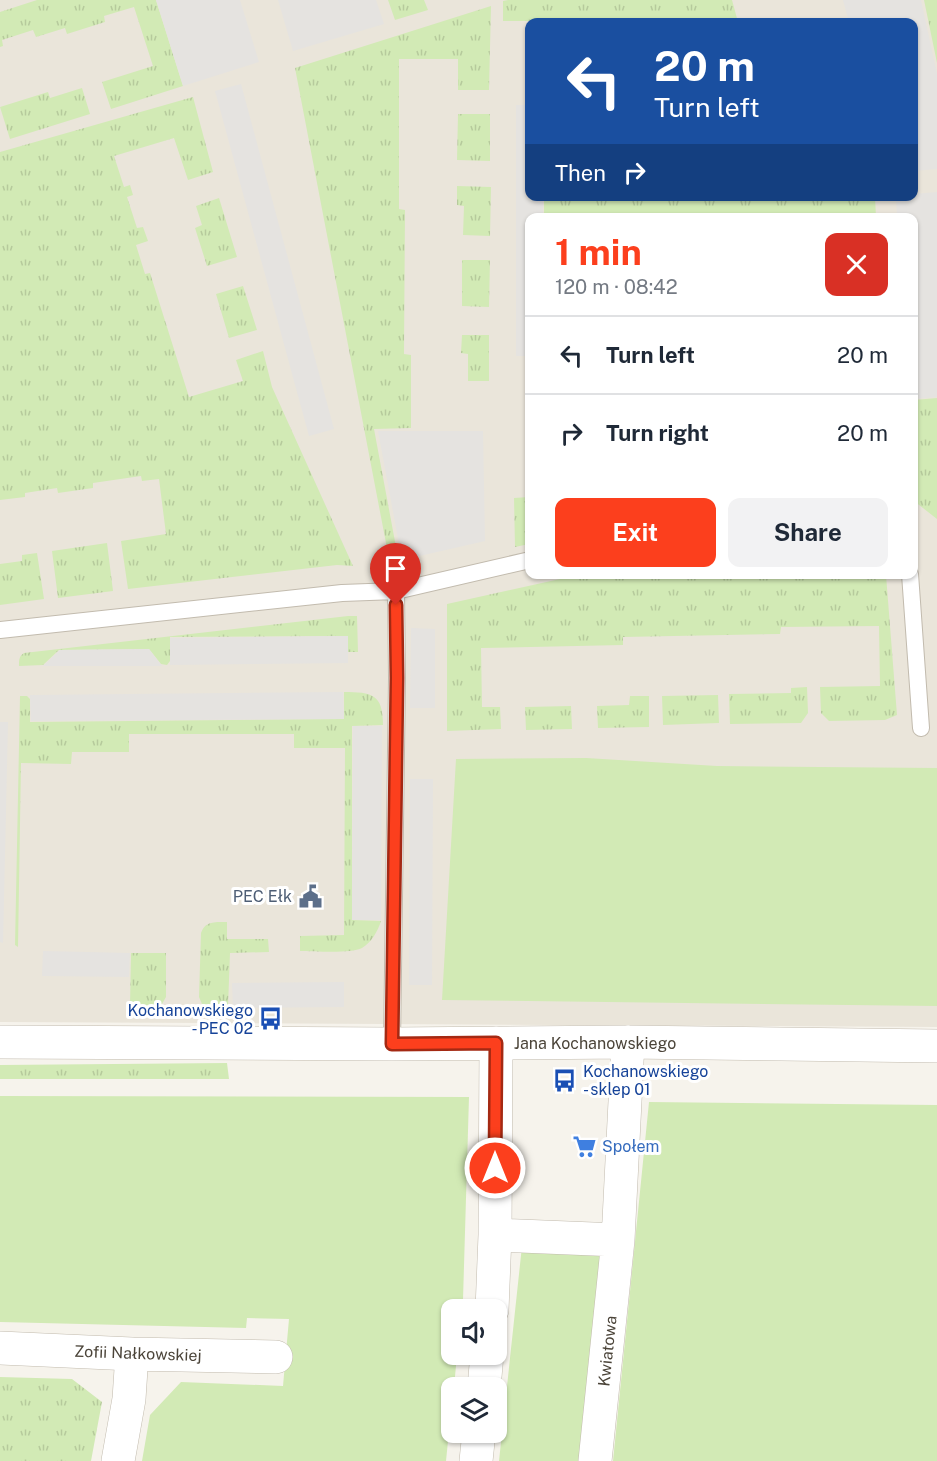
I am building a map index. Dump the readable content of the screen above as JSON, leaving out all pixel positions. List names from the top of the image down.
{
  "streets": {
    "street": ["Jana Kochanowskiego", "Kwiatowa", "Zofii Nałkowskiej"]
  },
  "crossings": [
    ["Jana Kochanowskiego", "Kwiatowa"]
  ],
  "places": {
    "public building": ["PEC Ełk"],
    "bus stop": ["Kochanowskiego - PEC 02", "Kochanowskiego - sklep 01"],
    "supermarket": ["Społem"]
  },
  "page": {
    "turn": ["20 m", "Turn left"],
    "then": "Then",
    "heading": ["1 min", "120 m · 08:42"],
    "list": [
      {
        "name": "Turn left",
        "value": "20 m"
      },
      {
        "name": "Turn right",
        "value": "20 m"
      }
    ],
    "buttons": ["Exit", "Share"]
  }
}
